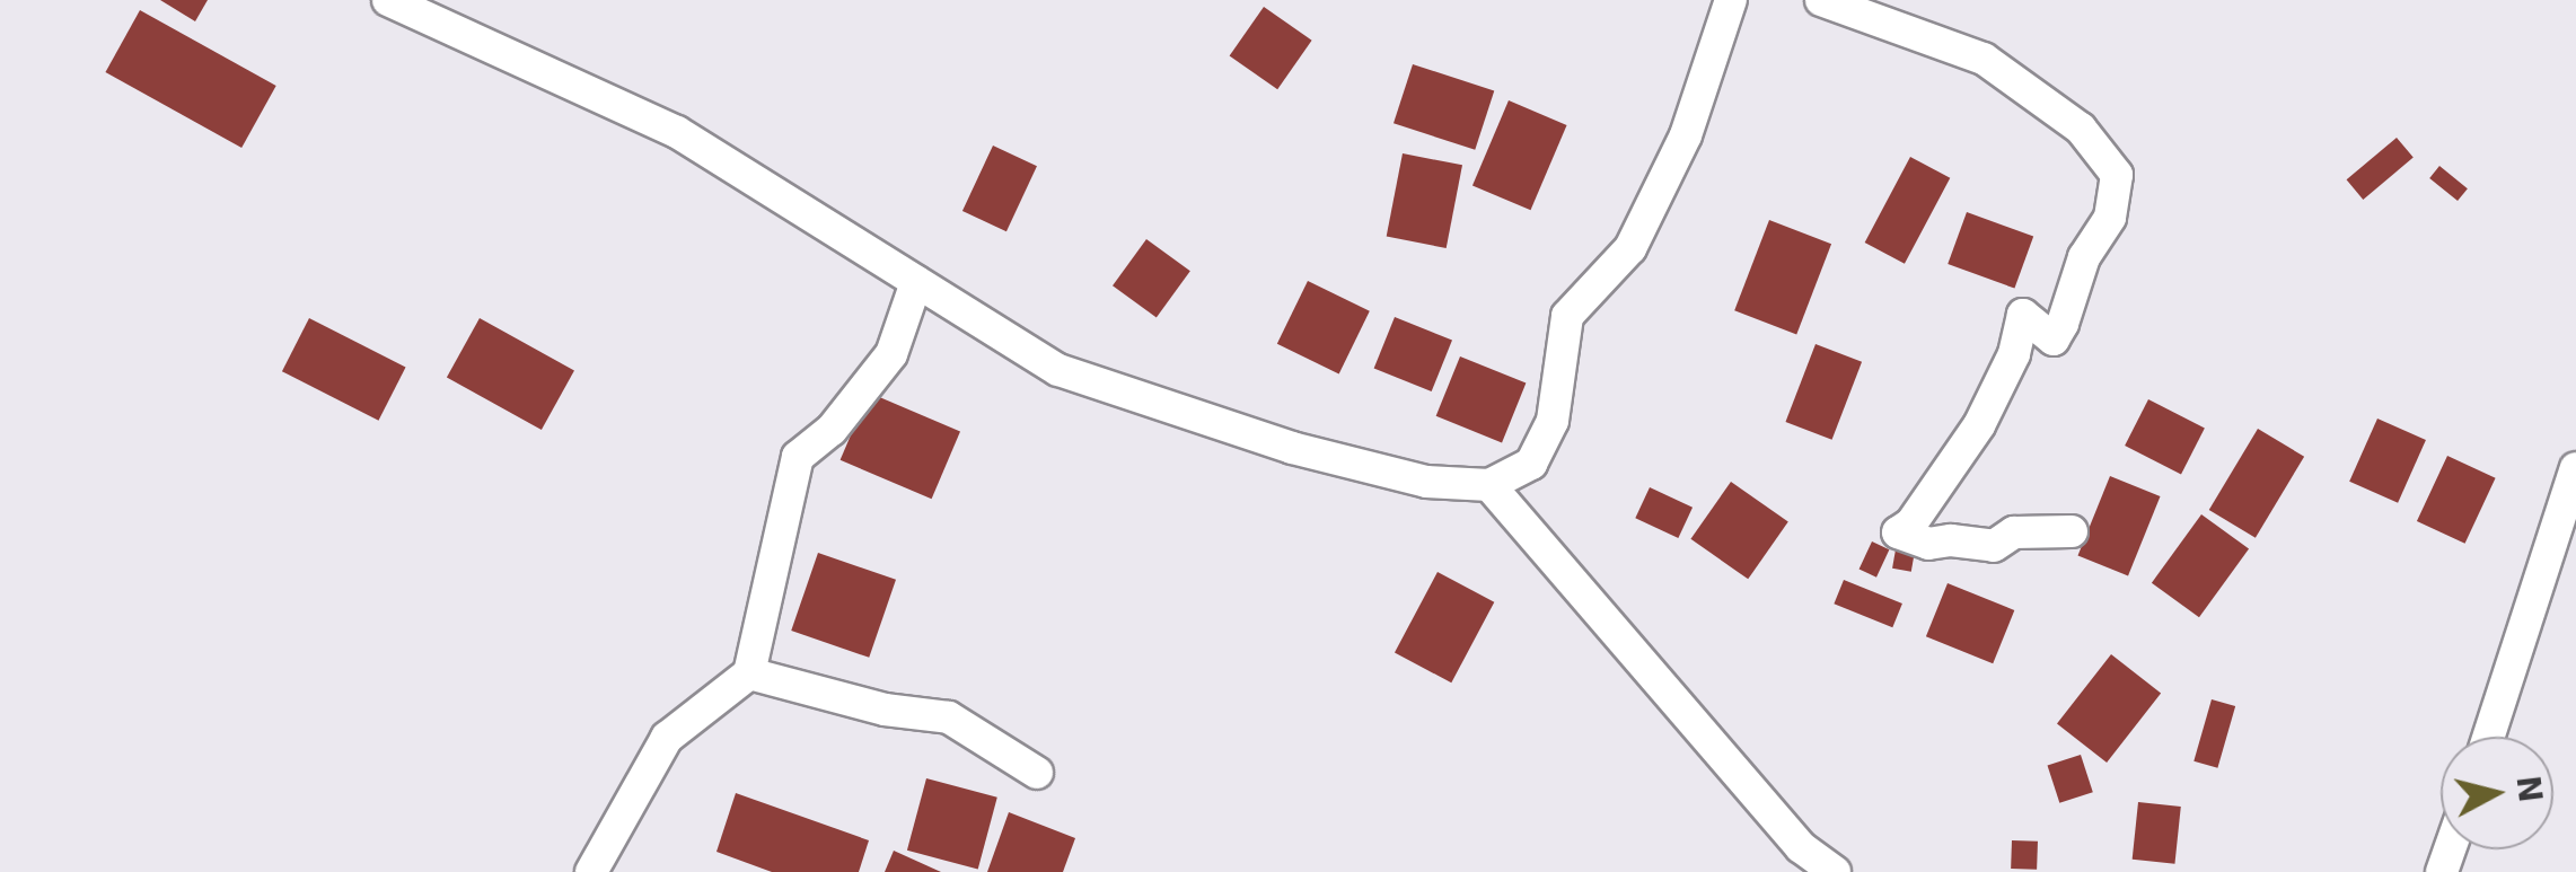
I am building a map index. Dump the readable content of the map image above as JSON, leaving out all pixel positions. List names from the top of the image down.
{
  "north": "right"
}
